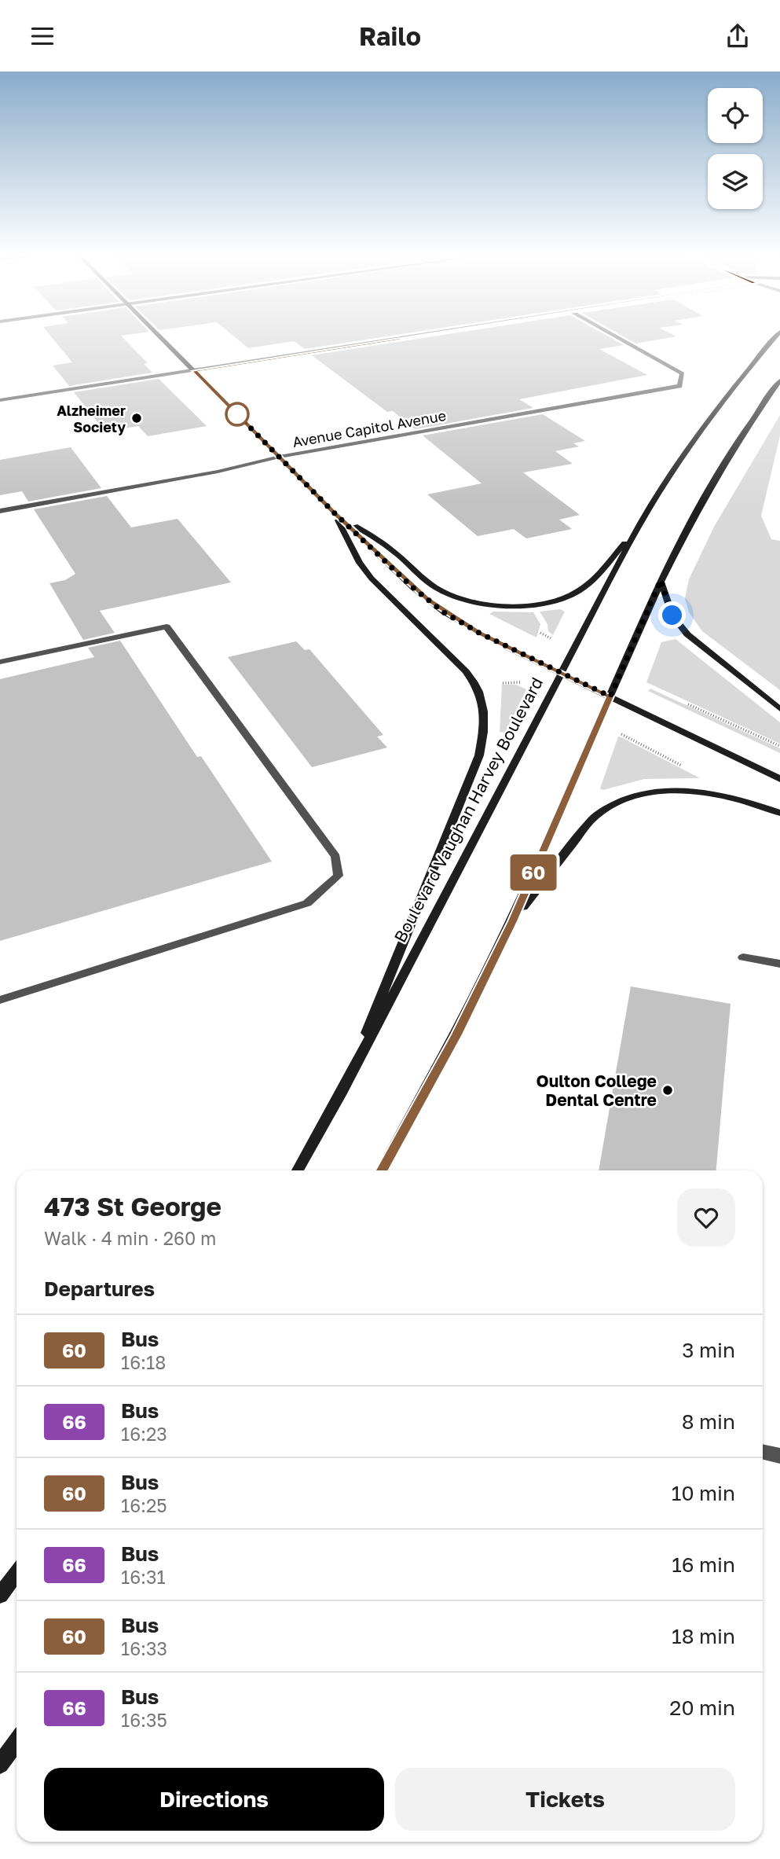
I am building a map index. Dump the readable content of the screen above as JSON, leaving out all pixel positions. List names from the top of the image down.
{
  "streets": {
    "main road": ["Boulevard Vaughan Harvey Boulevard"],
    "street": ["Avenue Capitol Avenue"]
  },
  "places": ["Alzheimer Society", "Oulton College Dental Centre"],
  "lines": ["bus line 60"],
  "page": {
    "header": "Railo",
    "on_map": "60",
    "heading": [
      ["473 St George", "Walk · 4 min · 260 m"],
      "Departures"
    ],
    "list": [
      {
        "mark": "60",
        "name": "Bus",
        "note": "16:18",
        "value": "3 min"
      },
      {
        "mark": "66",
        "name": "Bus",
        "note": "16:23",
        "value": "8 min"
      },
      {
        "mark": "60",
        "name": "Bus",
        "note": "16:25",
        "value": "10 min"
      },
      {
        "mark": "66",
        "name": "Bus",
        "note": "16:31",
        "value": "16 min"
      },
      {
        "mark": "60",
        "name": "Bus",
        "note": "16:33",
        "value": "18 min"
      },
      {
        "mark": "66",
        "name": "Bus",
        "note": "16:35",
        "value": "20 min"
      }
    ],
    "buttons": ["Directions", "Tickets"]
  }
}
